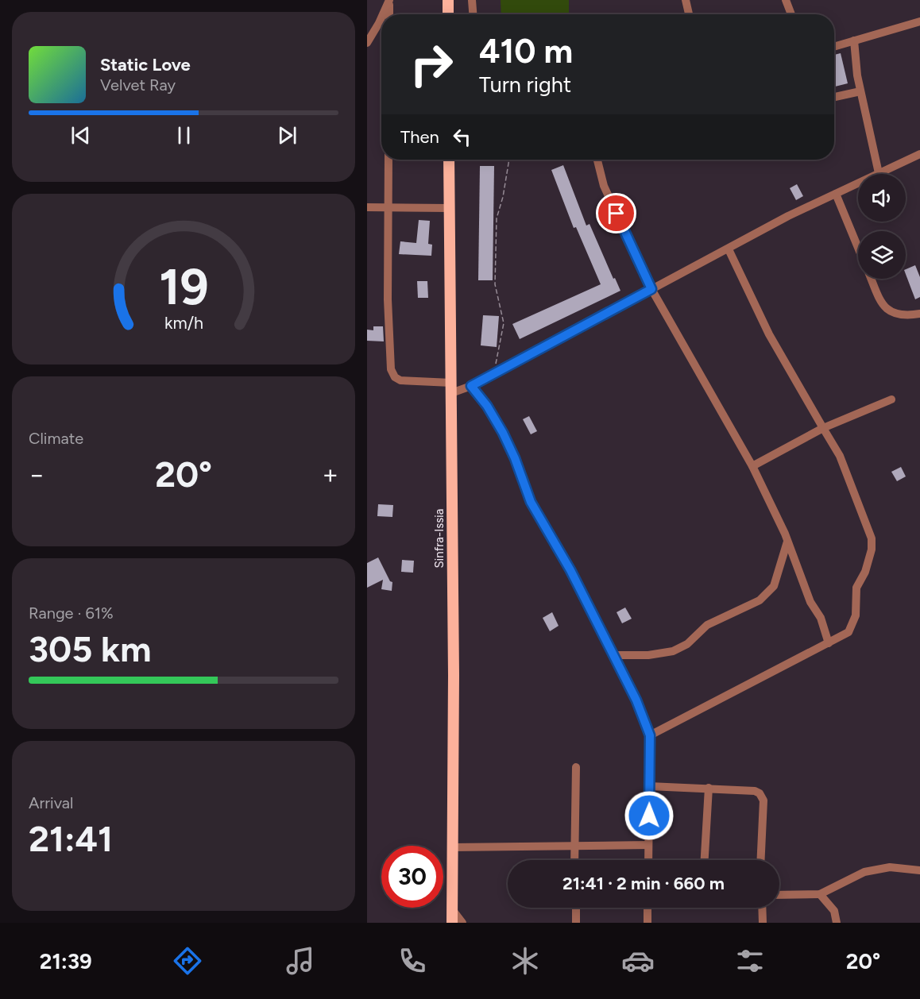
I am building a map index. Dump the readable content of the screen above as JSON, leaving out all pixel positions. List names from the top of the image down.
{
  "streets": {
    "main road": ["Sinfra-Issia"]
  },
  "page": {
    "turn": ["410 m", "Turn right"],
    "song": ["Static Love", "Velvet Ray"],
    "then": "Then",
    "tile": [
      "Climate",
      ["Range · 61%", "305 km"],
      ["Arrival", "21:41"]
    ],
    "heat": ["−", "20°", "+"],
    "limit": "30",
    "trip": "21:41 · 2 min · 660 m",
    "tabs": ["21:39", "20°"],
    "gauge": ["19", "km/h"]
  }
}
